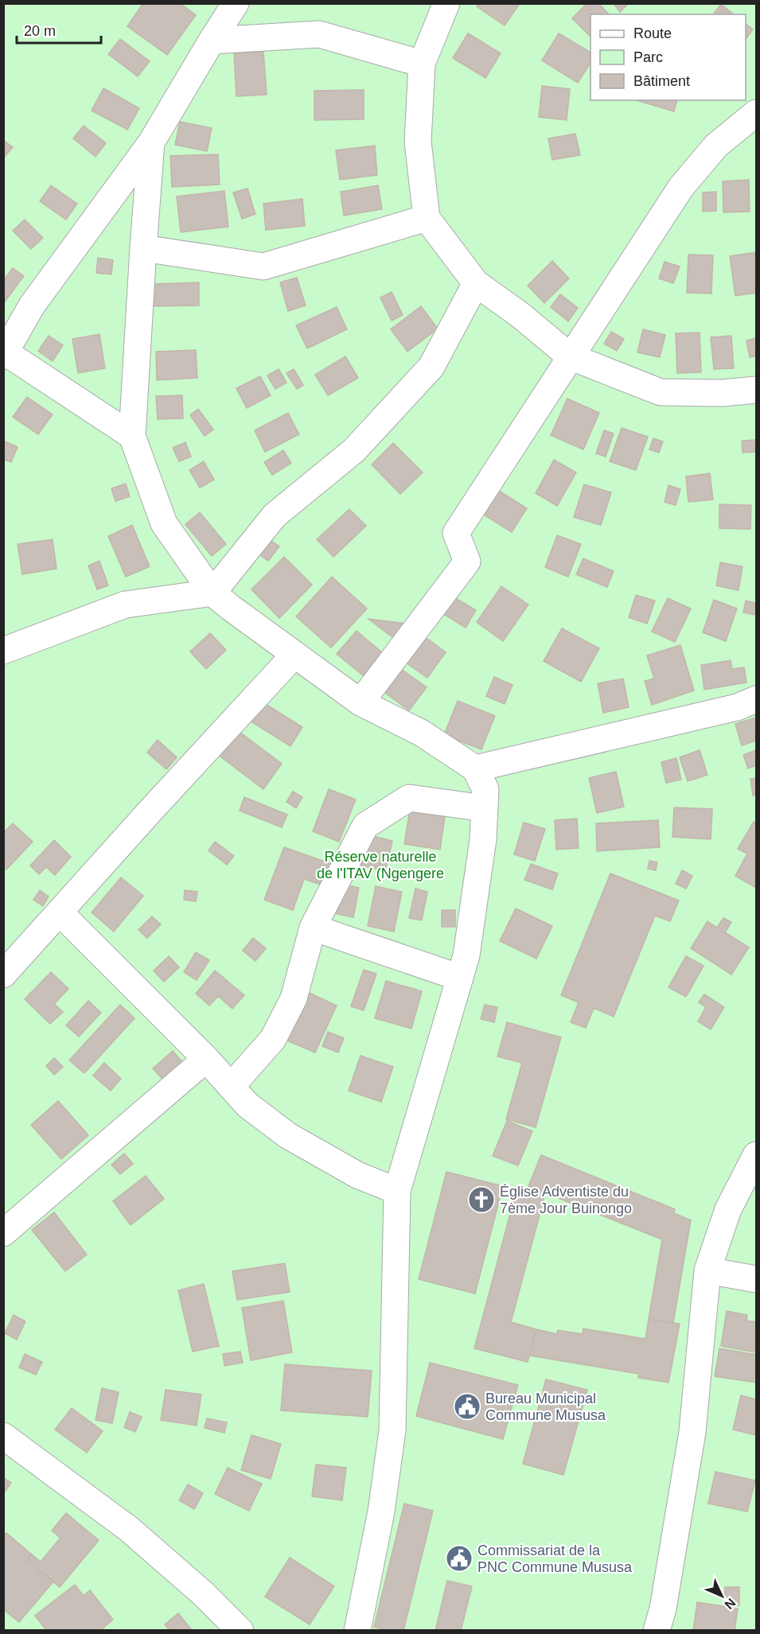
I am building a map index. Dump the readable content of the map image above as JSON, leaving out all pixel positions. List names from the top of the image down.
{
  "parks": ["Réserve naturelle de l'ITAV (Ngengere"],
  "places": {
    "church": ["Église Adventiste du 7ème Jour Buinongo"],
    "public building": ["Bureau Municipal Commune Mususa", "Commissariat de la PNC Commune Mususa"]
  },
  "legend": ["Route", "Parc", "Bâtiment"],
  "scale_bar": "20 m",
  "north": "bottom right"
}
